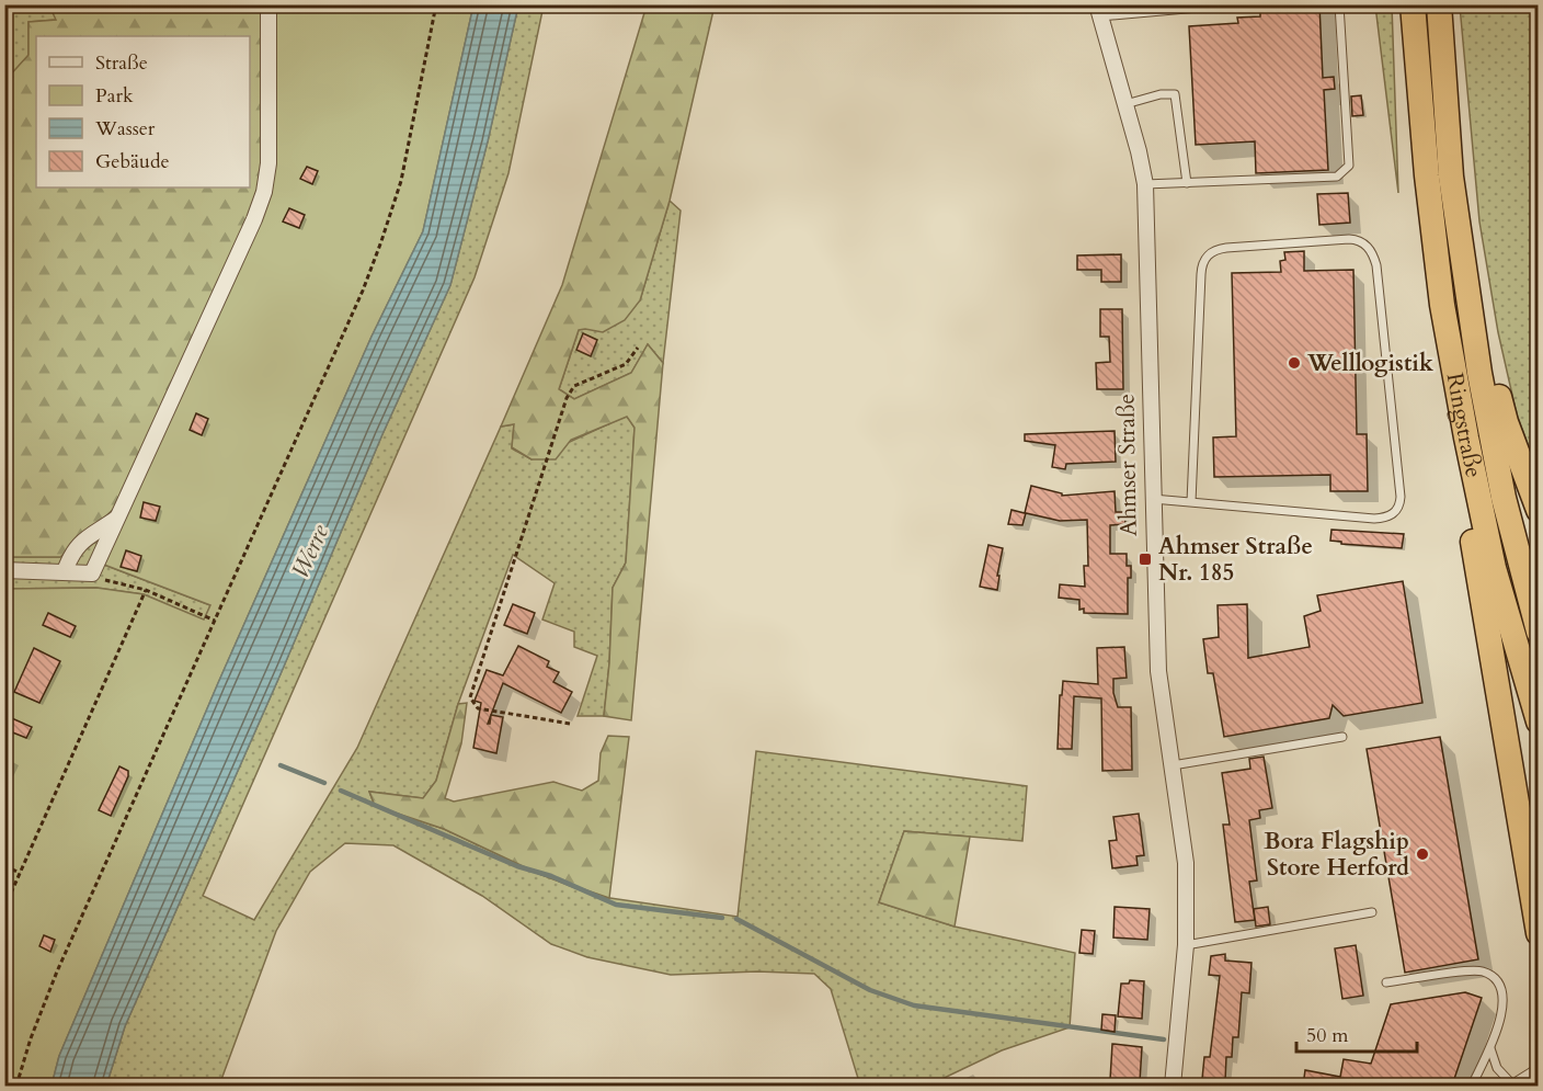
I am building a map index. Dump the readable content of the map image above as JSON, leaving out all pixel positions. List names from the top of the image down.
{
  "streets": {
    "highway": ["Ringstraße"],
    "street": ["Ahmser Straße"]
  },
  "water": ["Werre"],
  "places": {
    "other": ["Welllogistik", "Bora Flagship Store Herford"],
    "transit": ["Ahmser Straße Nr. 185"]
  },
  "legend": [
    "Straße",
    "Park",
    "Wasser",
    "Gebäude"
  ],
  "scale_bar": "50 m"
}
